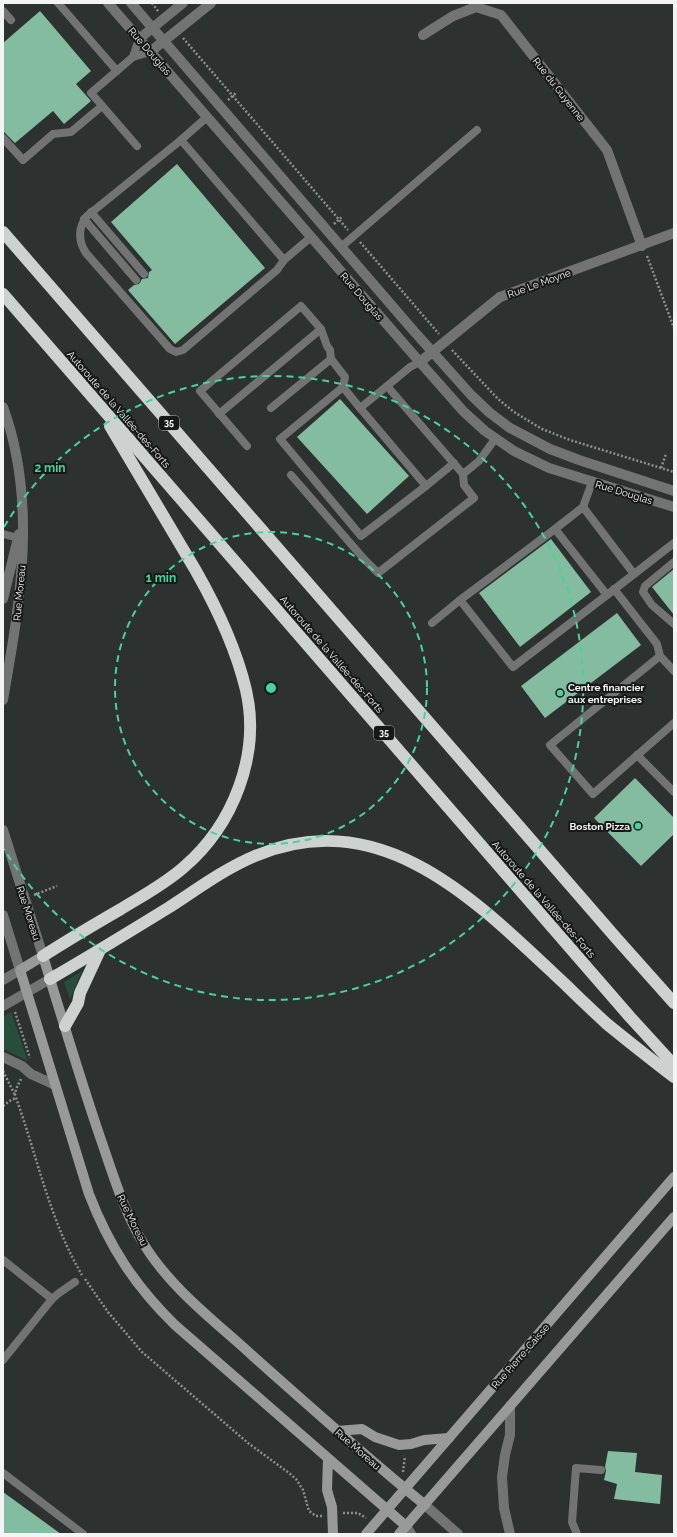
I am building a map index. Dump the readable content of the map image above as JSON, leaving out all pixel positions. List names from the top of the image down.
{
  "streets": {
    "highway": ["Autoroute de la Vallée-des-Forts", "35"],
    "main road": ["Rue Moreau", "Rue Pierre-Caisse"],
    "street": ["Rue Douglas", "Rue du Guyenne", "Rue Le Moyne"]
  },
  "crossings": [
    ["Rue Douglas", "Rue Le Moyne"],
    ["Rue du Guyenne", "Rue Le Moyne"],
    ["Rue Moreau", "Rue Pierre-Caisse"]
  ],
  "places": ["Centre financier aux entreprises", "Boston Pizza"],
  "rings": ["2 min", "1 min"]
}
